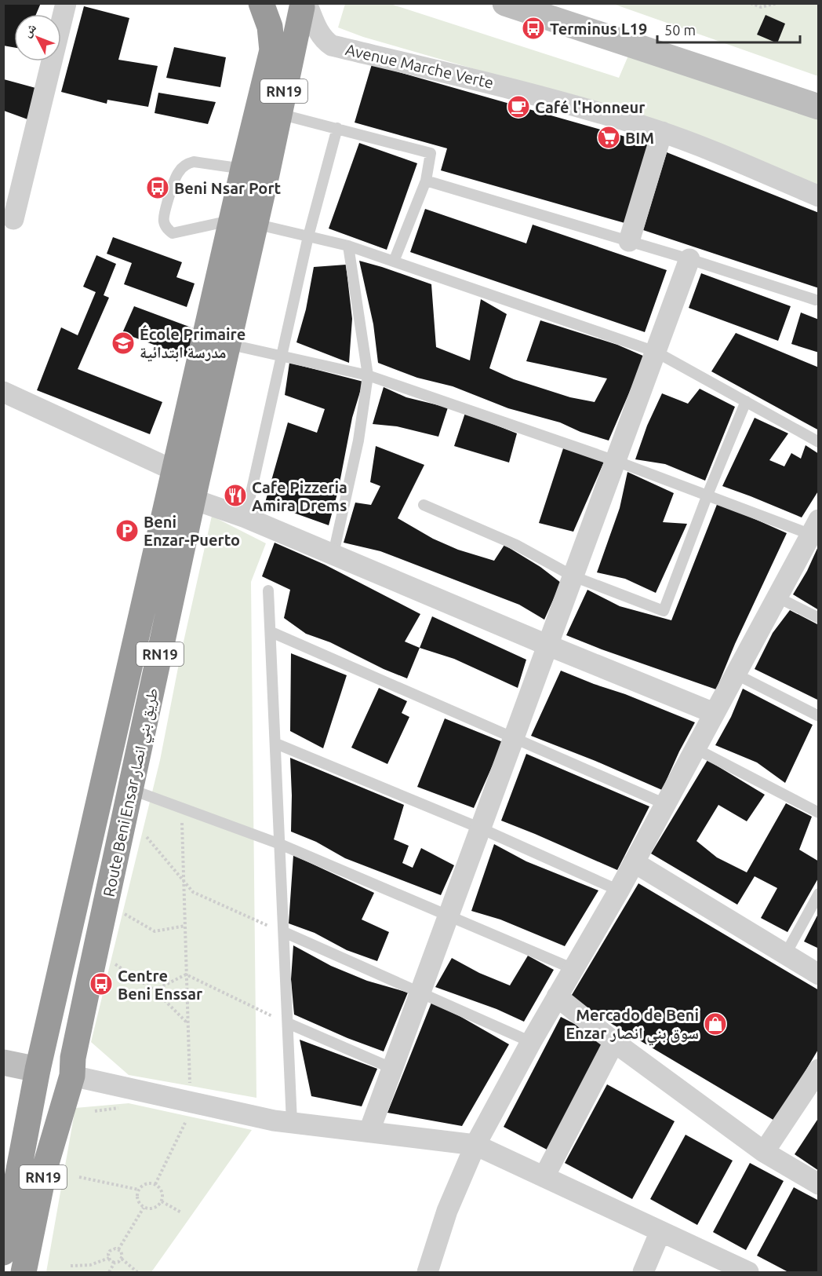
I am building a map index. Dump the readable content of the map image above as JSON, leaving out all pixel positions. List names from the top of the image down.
{
  "streets": {
    "highway": ["RN19", "Route Beni Ensar طريق بني انصار"],
    "street": ["Avenue Marche Verte"]
  },
  "crossings": [
    ["Avenue Marche Verte", "Route Beni Ensar طريق بني انصار"]
  ],
  "places": {
    "bus stop": ["Terminus L19", "Beni Nsar Port", "Centre Beni Enssar"],
    "cafe": ["Café l'Honneur"],
    "supermarket": ["BIM"],
    "school or university": ["École Primaire مدرسة ابتدائية"],
    "restaurant": ["Cafe Pizzeria Amira Drems"],
    "parking": ["Beni Enzar-Puerto"],
    "shop": ["Mercado de Beni Enzar سوق بني انصار"]
  },
  "scale_bar": "50 m",
  "north": "top left"
}
